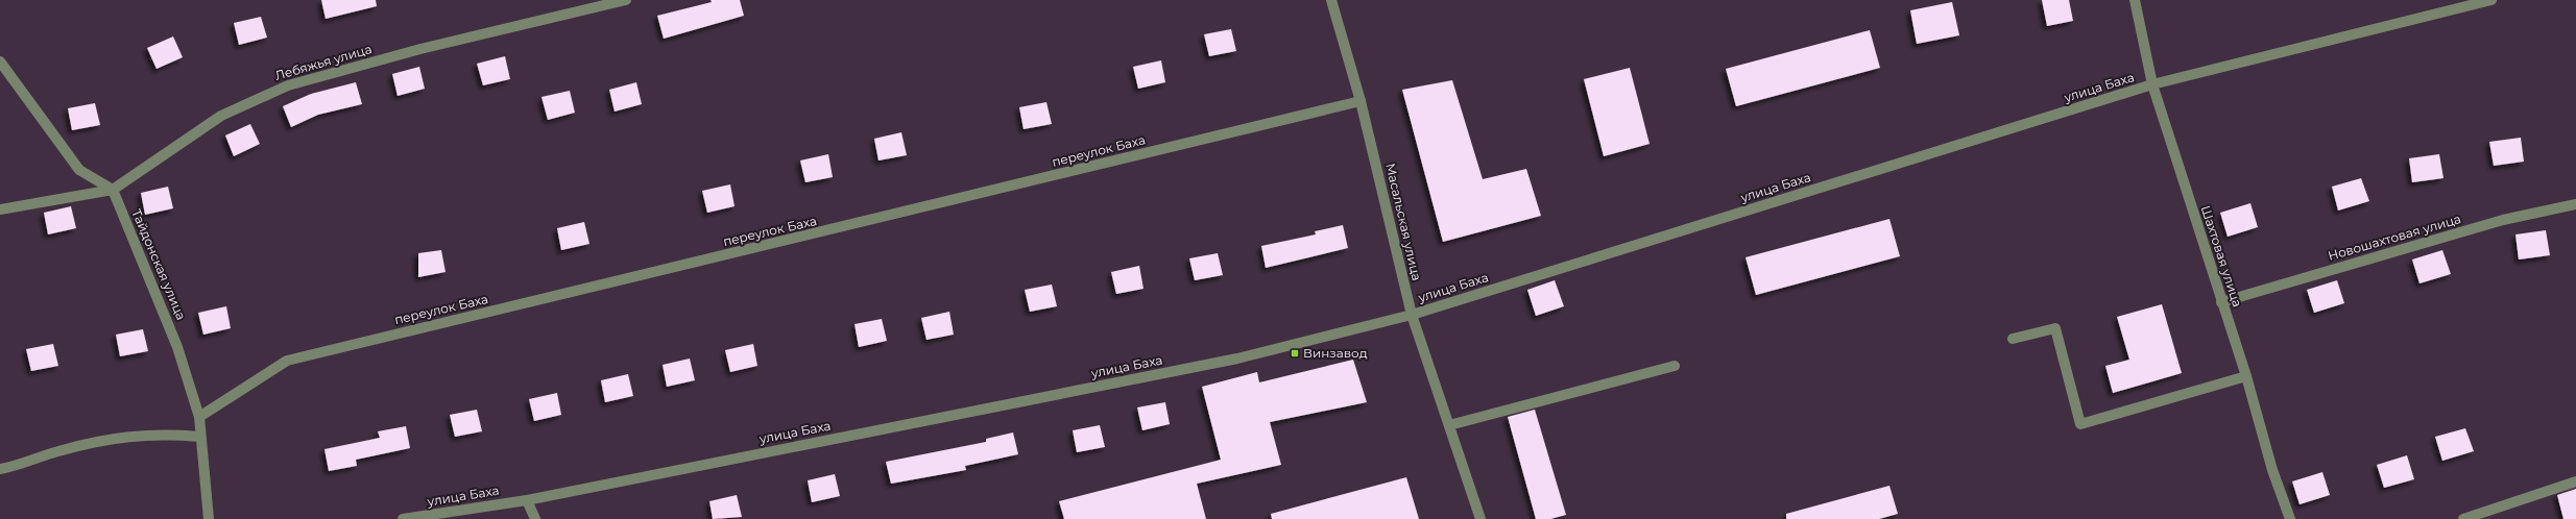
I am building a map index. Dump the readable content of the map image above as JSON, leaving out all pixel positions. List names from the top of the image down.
{
  "streets": {
    "street": [
      "Лебяжья улица",
      "улица Баха",
      "переулок Баха",
      "Масальская улица",
      "Новошахтовая улица",
      "Шахтовая улица",
      "Тайдонская улица"
    ]
  },
  "crossings": [
    ["Лебяжья улица", "Тайдонская улица"],
    ["улица Баха", "Масальская улица"],
    ["улица Баха", "Шахтовая улица"],
    ["переулок Баха", "Масальская улица"],
    ["переулок Баха", "Тайдонская улица"],
    ["Новошахтовая улица", "Шахтовая улица"]
  ],
  "places": {
    "transit": ["Винзавод"]
  }
}
